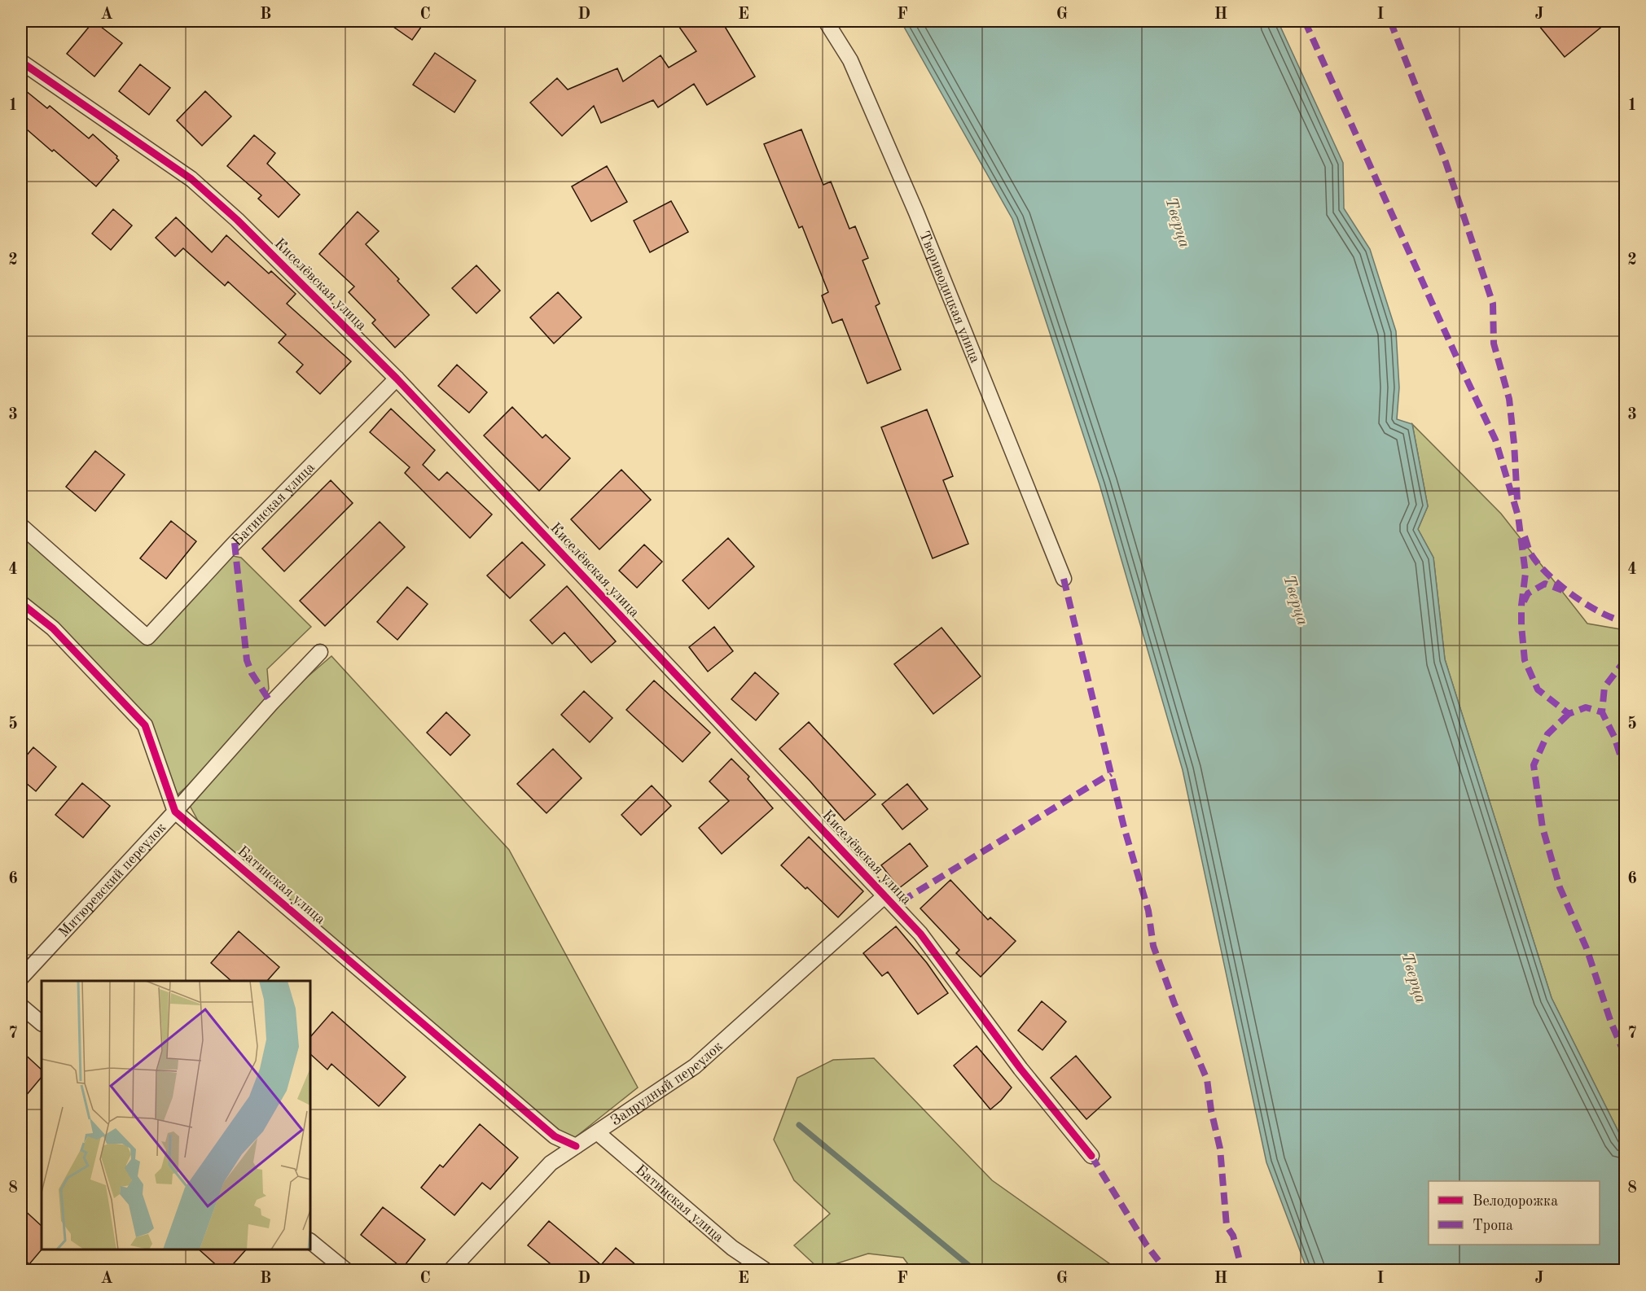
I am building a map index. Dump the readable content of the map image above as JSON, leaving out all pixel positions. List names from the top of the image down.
{
  "streets": {
    "street": [
      "Киселёвская улица",
      "Твериводицкая улица",
      "Батинская улица",
      "Митюревский переулок",
      "Запрудный переулок"
    ]
  },
  "crossings": [
    ["Киселёвская улица", "Батинская улица"],
    ["Киселёвская улица", "Запрудный переулок"],
    ["Батинская улица", "Митюревский переулок"],
    ["Батинская улица", "Запрудный переулок"]
  ],
  "water": ["Тверца"],
  "legend": ["Велодорожка", "Тропа"],
  "grid": {
    "columns": [
      "A",
      "B",
      "C",
      "D",
      "E",
      "F",
      "G",
      "H",
      "I",
      "J"
    ],
    "rows": [
      "1",
      "2",
      "3",
      "4",
      "5",
      "6",
      "7",
      "8"
    ]
  }
}
